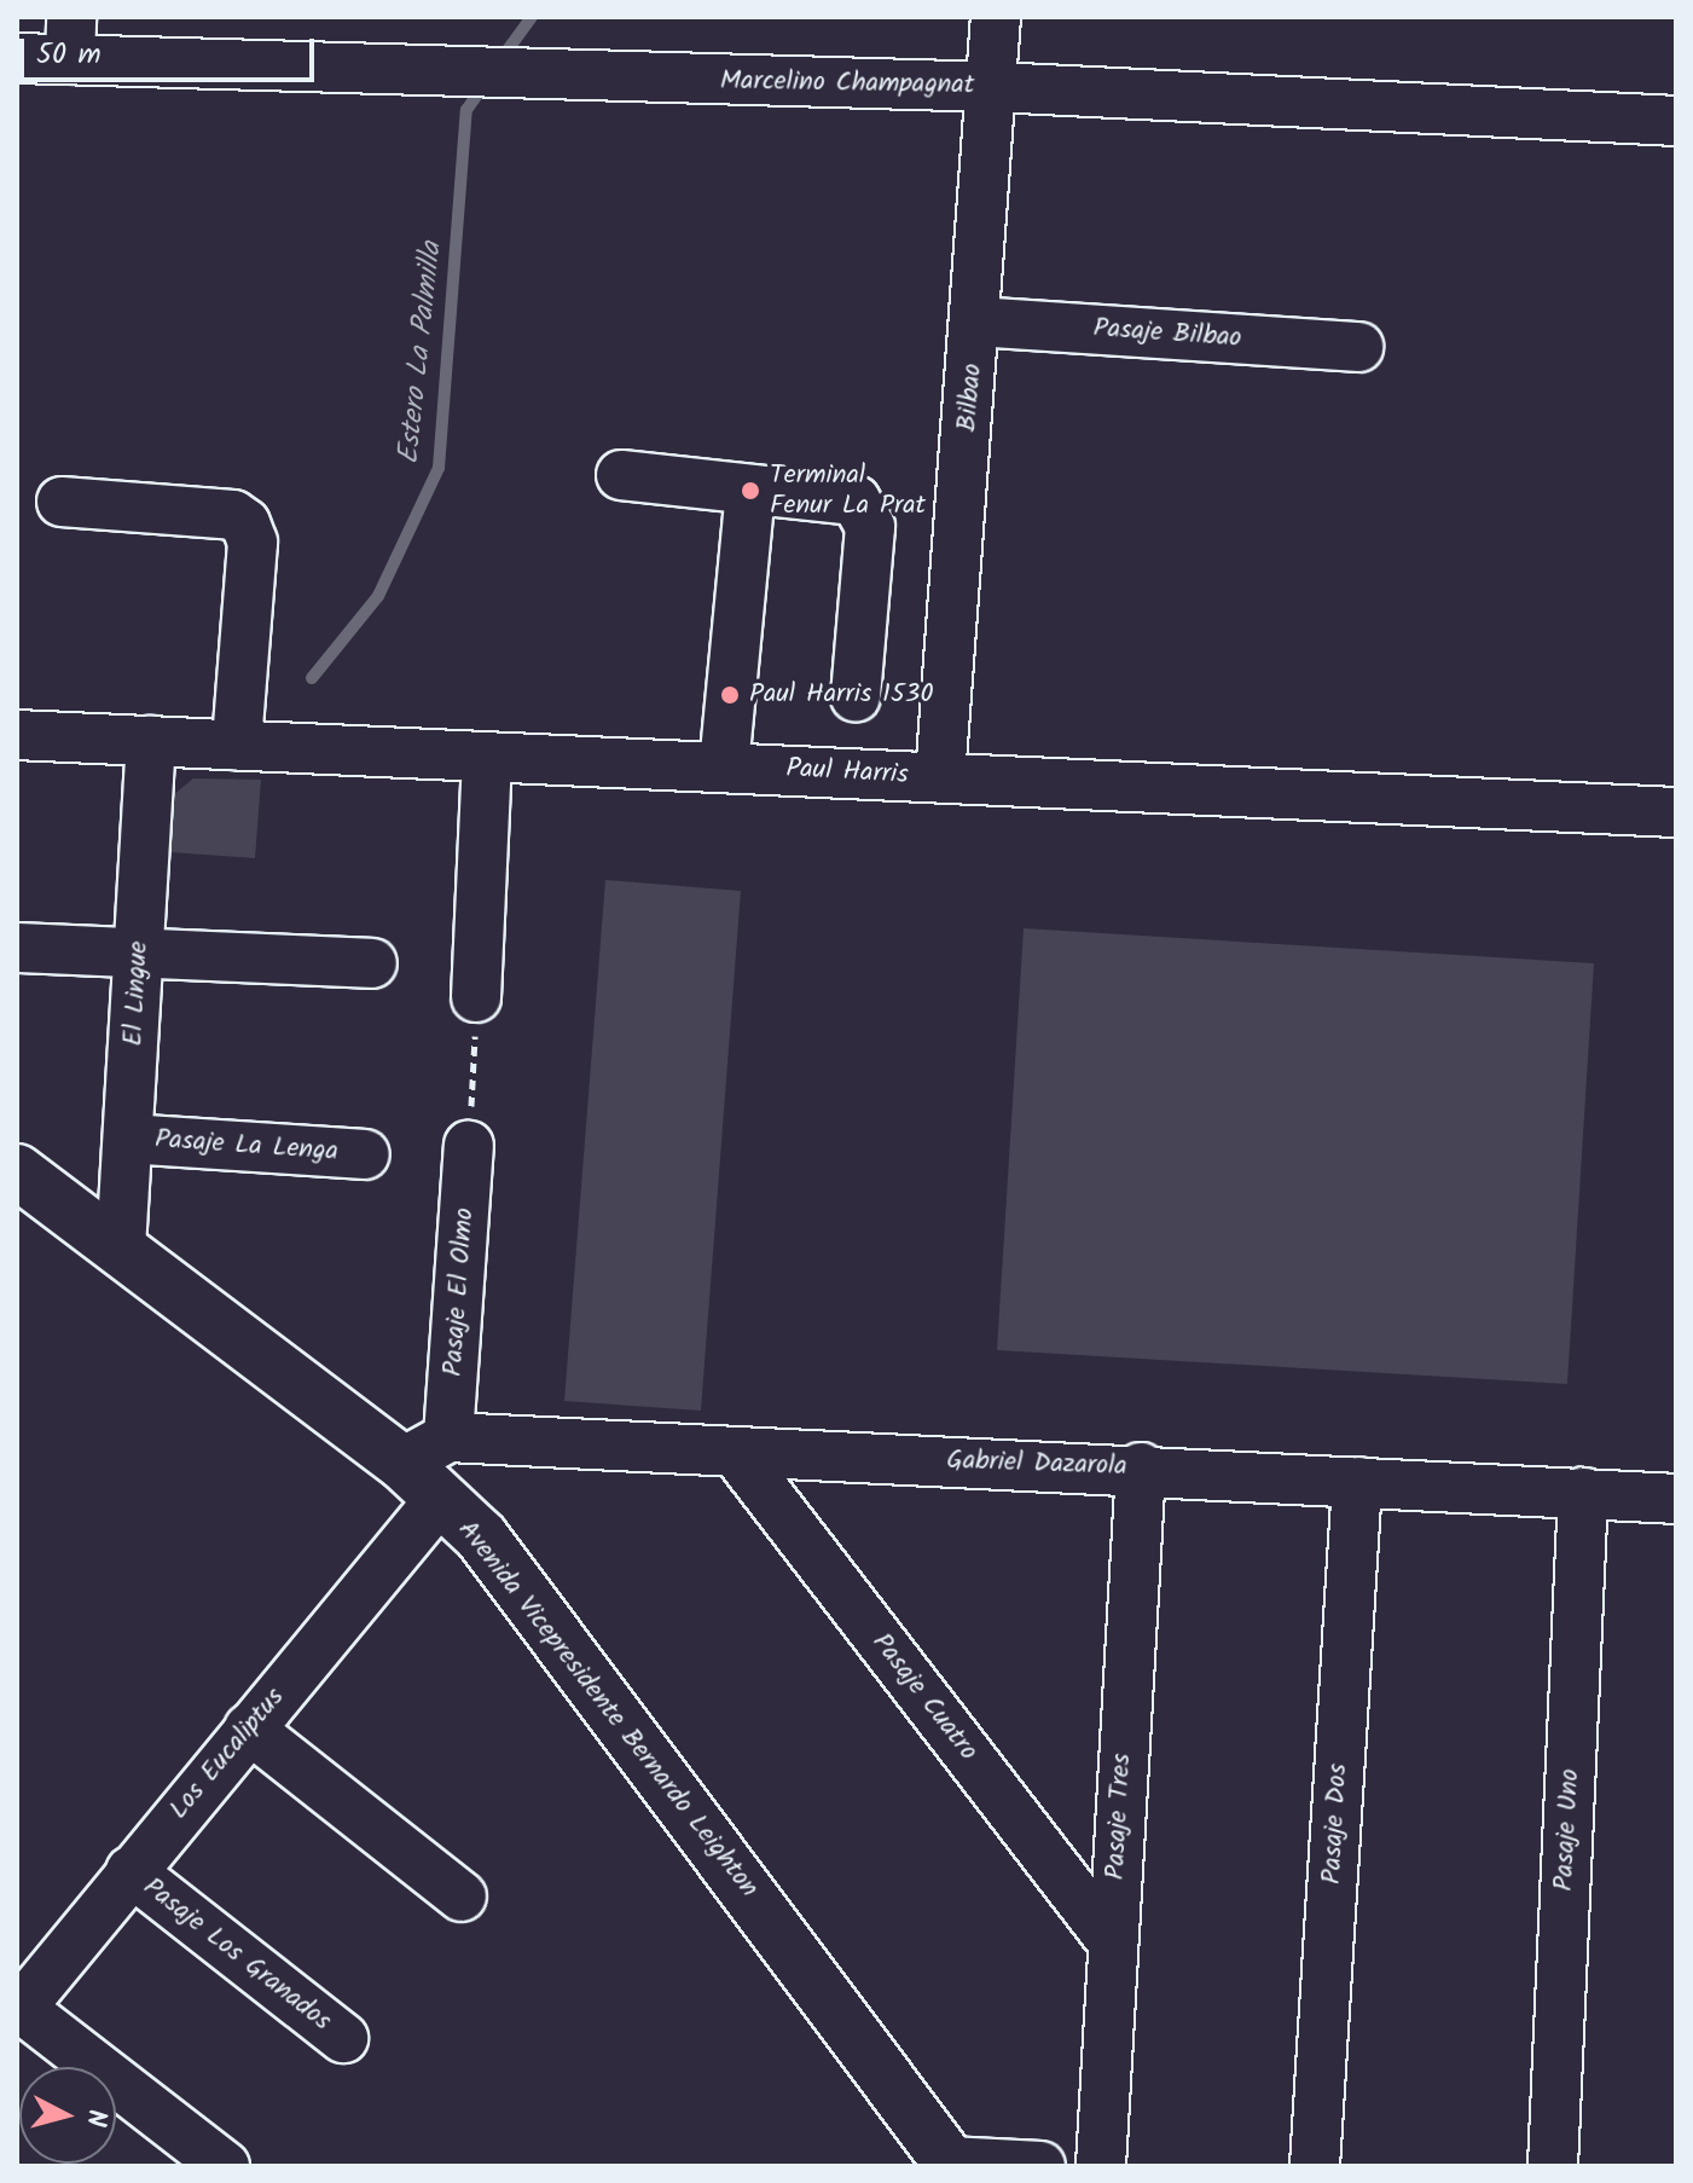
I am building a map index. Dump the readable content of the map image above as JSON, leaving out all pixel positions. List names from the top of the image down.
{
  "streets": {
    "main road": ["Avenida Vicepresidente Bernardo Leighton"],
    "street": [
      "Marcelino Champagnat",
      "Pasaje Bilbao",
      "Bilbao",
      "Paul Harris",
      "El Lingue",
      "Pasaje La Lenga",
      "Pasaje El Olmo",
      "Gabriel Dazarola",
      "Pasaje Cuatro",
      "Los Eucaliptus",
      "Pasaje Tres",
      "Pasaje Dos",
      "Pasaje Uno",
      "Pasaje Los Granados"
    ]
  },
  "crossings": [
    ["Marcelino Champagnat", "Bilbao"],
    ["Pasaje Bilbao", "Bilbao"],
    ["Bilbao", "Paul Harris"],
    ["Paul Harris", "El Lingue"],
    ["El Lingue", "Pasaje La Lenga"],
    ["El Lingue", "Avenida Vicepresidente Bernardo Leighton"],
    ["Pasaje El Olmo", "Gabriel Dazarola"],
    ["Gabriel Dazarola", "Pasaje Cuatro"],
    ["Gabriel Dazarola", "Pasaje Tres"],
    ["Gabriel Dazarola", "Pasaje Dos"],
    ["Gabriel Dazarola", "Pasaje Uno"],
    ["Pasaje Cuatro", "Pasaje Tres"],
    ["Avenida Vicepresidente Bernardo Leighton", "Los Eucaliptus"],
    ["Los Eucaliptus", "Pasaje Los Granados"]
  ],
  "water": ["Estero La Palmilla"],
  "places": ["Terminal Fenur La Prat", "Paul Harris 1530"],
  "scale_bar": "50 m",
  "north": "right"
}
